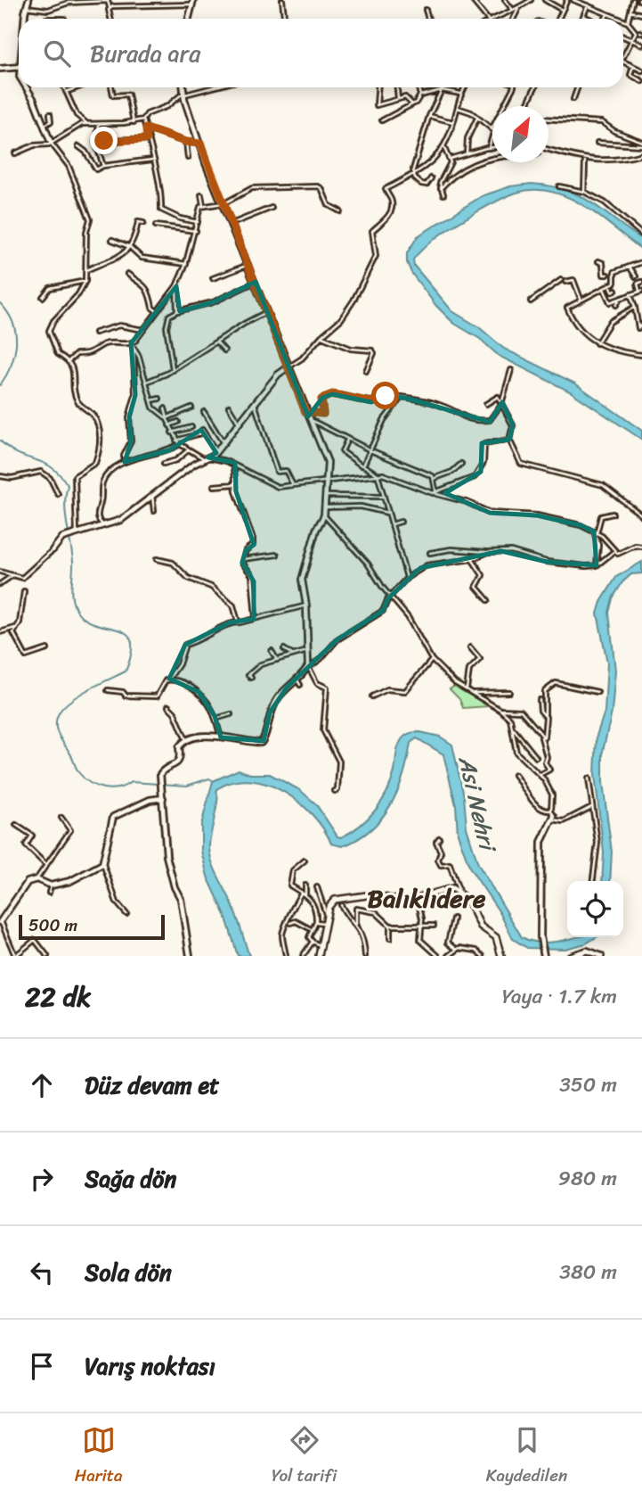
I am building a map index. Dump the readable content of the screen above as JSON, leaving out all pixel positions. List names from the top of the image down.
{
  "districts": ["Balıklıdere"],
  "water": ["Asi Nehri"],
  "scale_bar": "500 m",
  "north": "top right",
  "page": {
    "search": "Burada ara",
    "scale": "500 m",
    "heading": ["22 dk", "Yaya · 1.7 km"],
    "list": [
      ["Düz devam et", "350 m"],
      ["Sağa dön", "980 m"],
      ["Sola dön", "380 m"],
      "Varış noktası"
    ],
    "nav": ["Harita", "Yol tarifi", "Kaydedilen"]
  }
}
